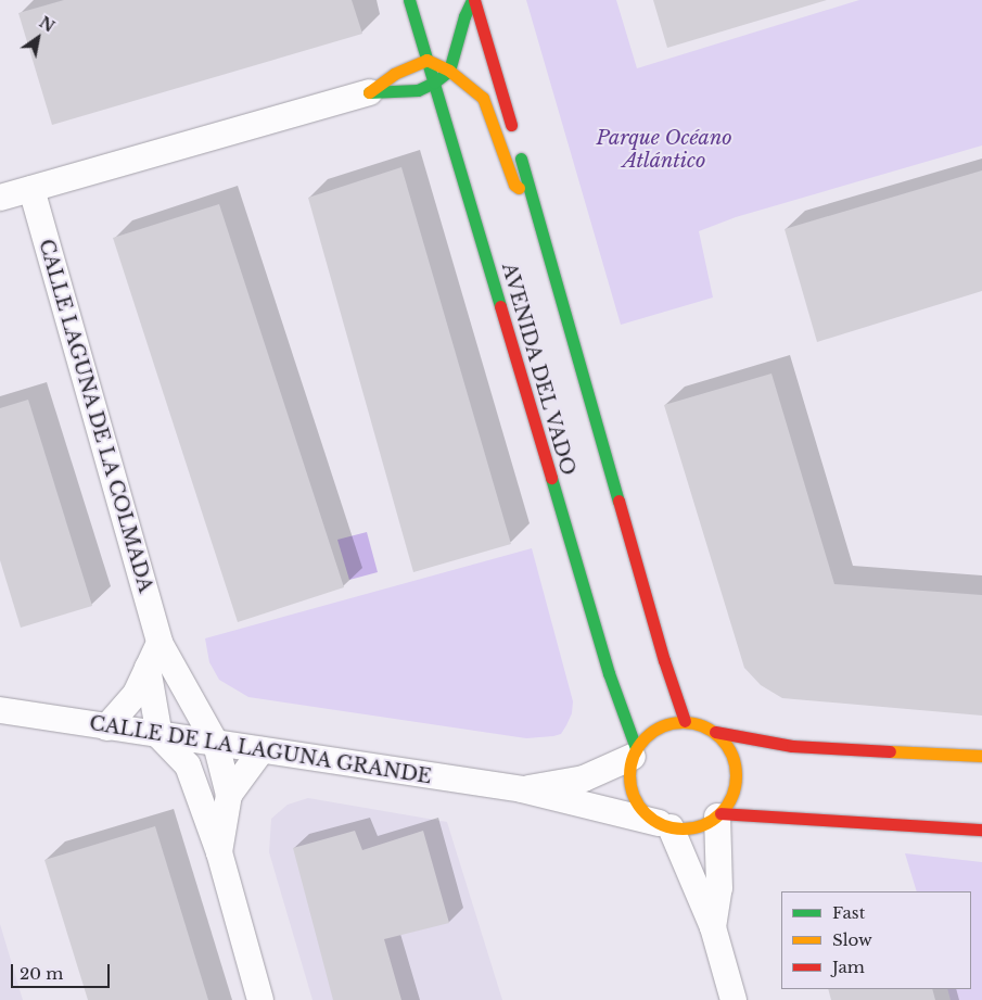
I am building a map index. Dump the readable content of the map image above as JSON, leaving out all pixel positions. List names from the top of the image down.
{
  "streets": {
    "street": ["AVENIDA DEL VADO", "CALLE LAGUNA DE LA COLMADA", "CALLE DE LA LAGUNA GRANDE"]
  },
  "crossings": [
    ["AVENIDA DEL VADO", "CALLE DE LA LAGUNA GRANDE"],
    ["CALLE LAGUNA DE LA COLMADA", "CALLE DE LA LAGUNA GRANDE"]
  ],
  "parks": ["Parque Océano Atlántico"],
  "legend": ["Fast", "Slow", "Jam"],
  "scale_bar": "20 m",
  "north": "top right"
}
